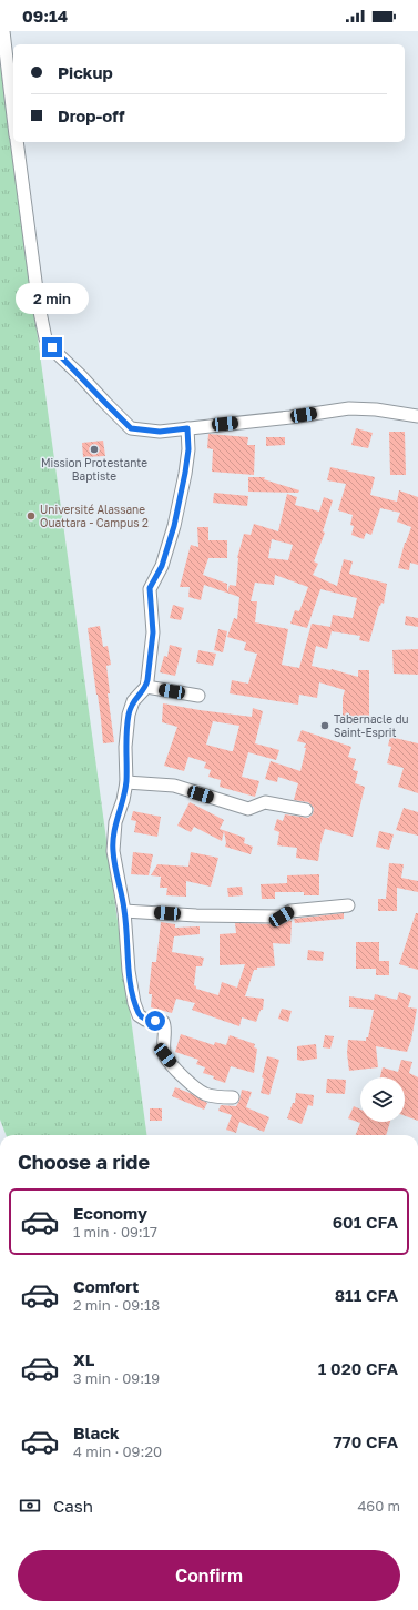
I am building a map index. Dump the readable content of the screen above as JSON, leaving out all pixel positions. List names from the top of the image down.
{
  "places": ["Mission Protestante Baptiste", "Université Alassane Ouattara - Campus 2", "Tabernacle du Saint-Esprit"],
  "page": {
    "status": "09:14",
    "banner": ["Pickup", "Drop-off"],
    "bubble": "2 min",
    "heading": "Choose a ride",
    "list": [
      {
        "name": "Economy",
        "note": "1 min · 09:17",
        "value": "601 CFA"
      },
      {
        "name": "Comfort",
        "note": "2 min · 09:18",
        "value": "811 CFA"
      },
      {
        "name": "XL",
        "note": "3 min · 09:19",
        "value": "1 020 CFA"
      },
      {
        "name": "Black",
        "note": "4 min · 09:20",
        "value": "770 CFA"
      }
    ],
    "pay": ["Cash", "460 m"],
    "buttons": "Confirm"
  }
}
